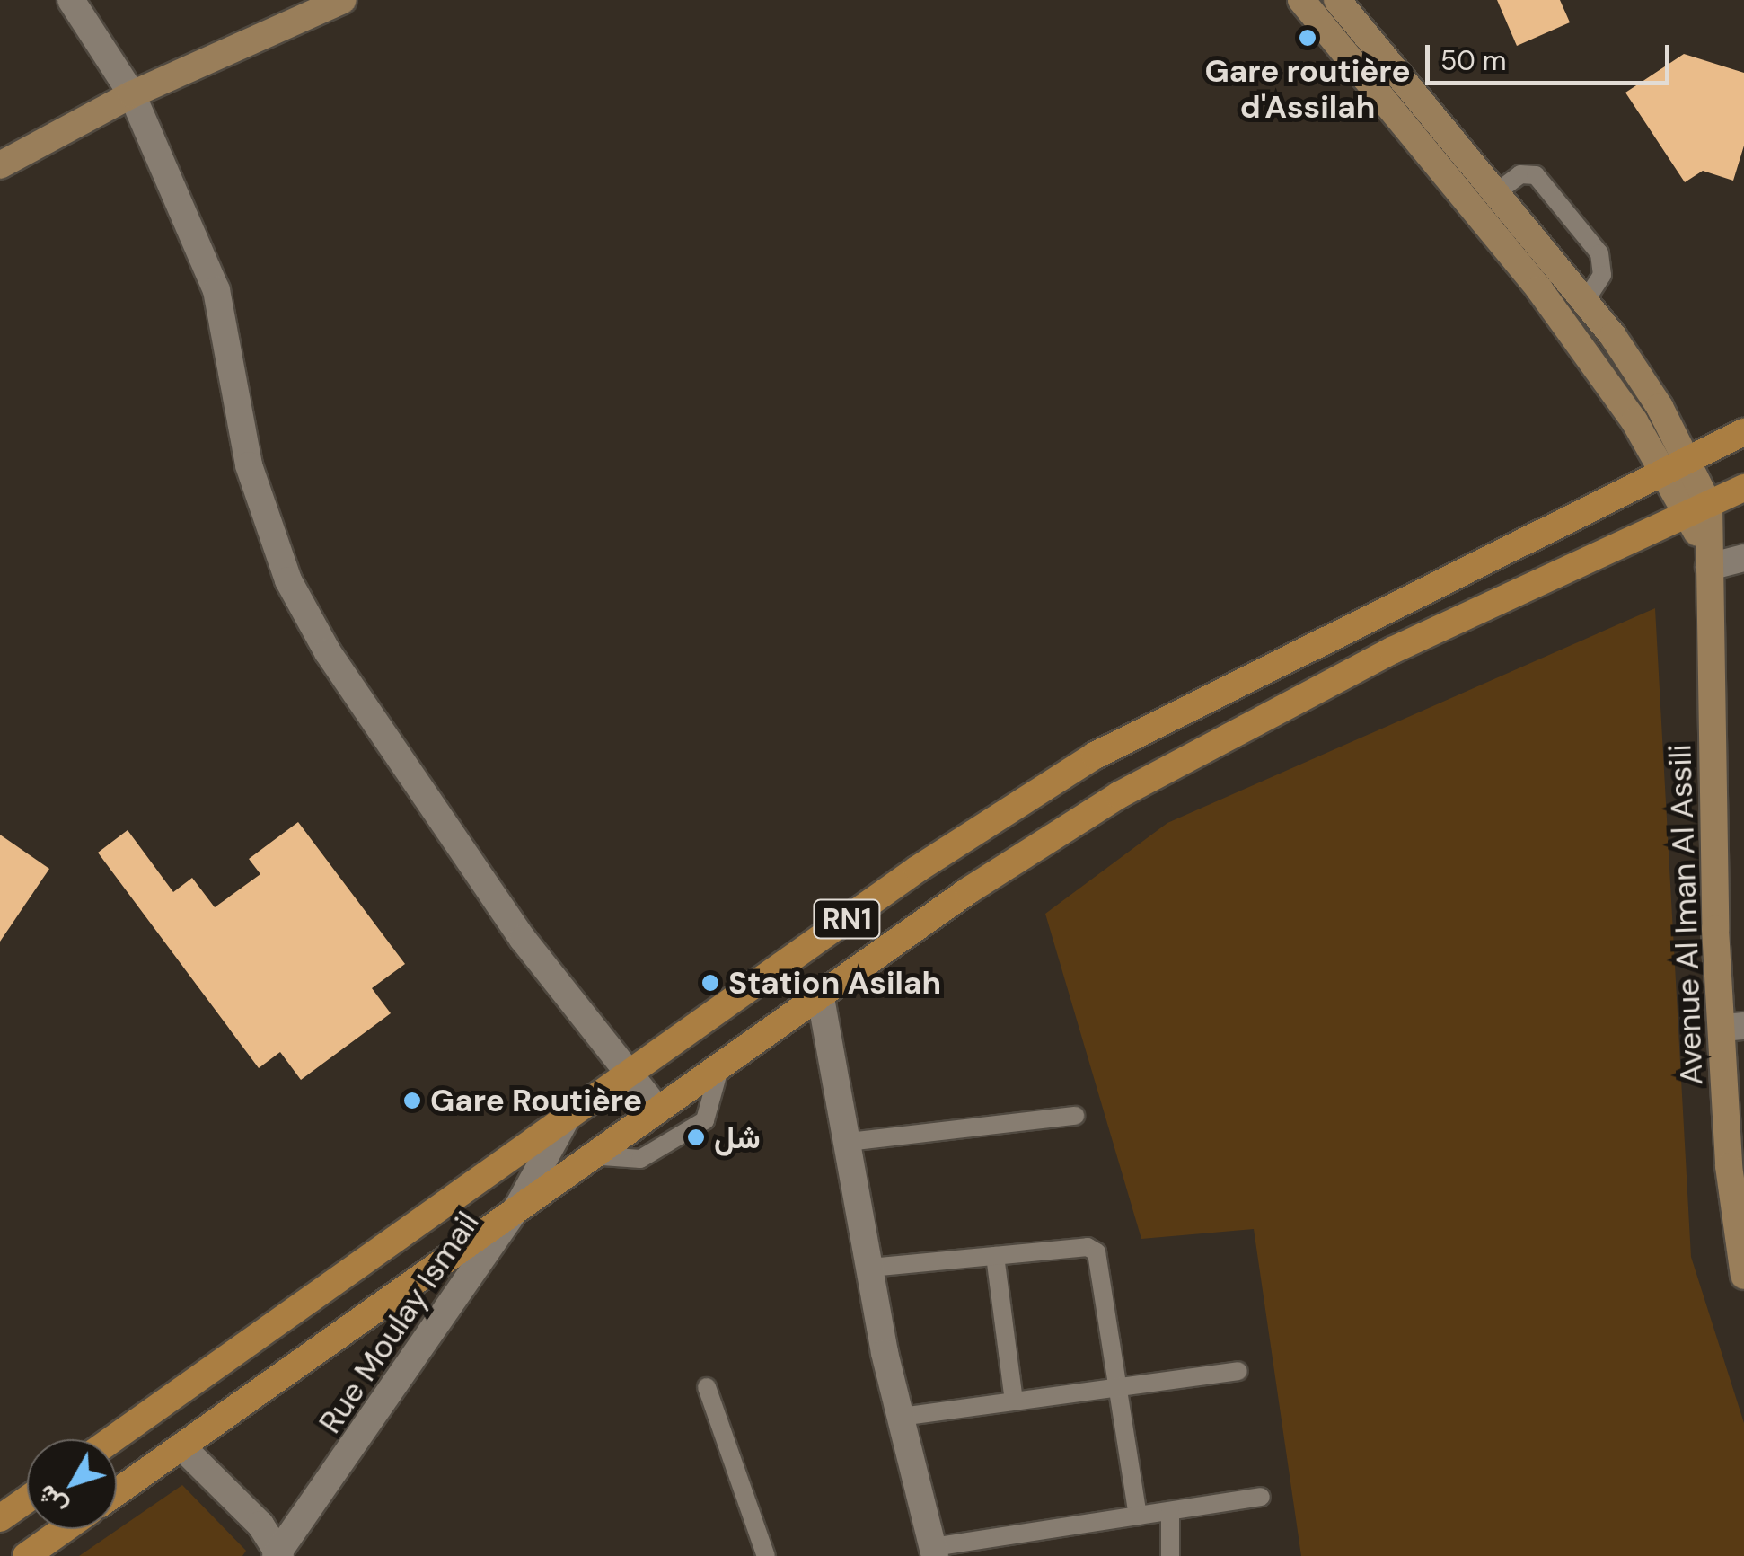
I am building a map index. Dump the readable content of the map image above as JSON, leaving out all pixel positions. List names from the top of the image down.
{
  "streets": {
    "main road": ["RN1"],
    "street": ["Avenue Al Iman Al Assili", "Rue Moulay Ismail"]
  },
  "crossings": [
    ["Avenue Al Iman Al Assili", "RN1"],
    ["RN1", "Rue Moulay Ismail"]
  ],
  "places": [
    "Gare routière d'Assilah",
    "Station Asilah",
    "Gare Routière",
    "شل"
  ],
  "scale_bar": "50 m",
  "north": "bottom left"
}
